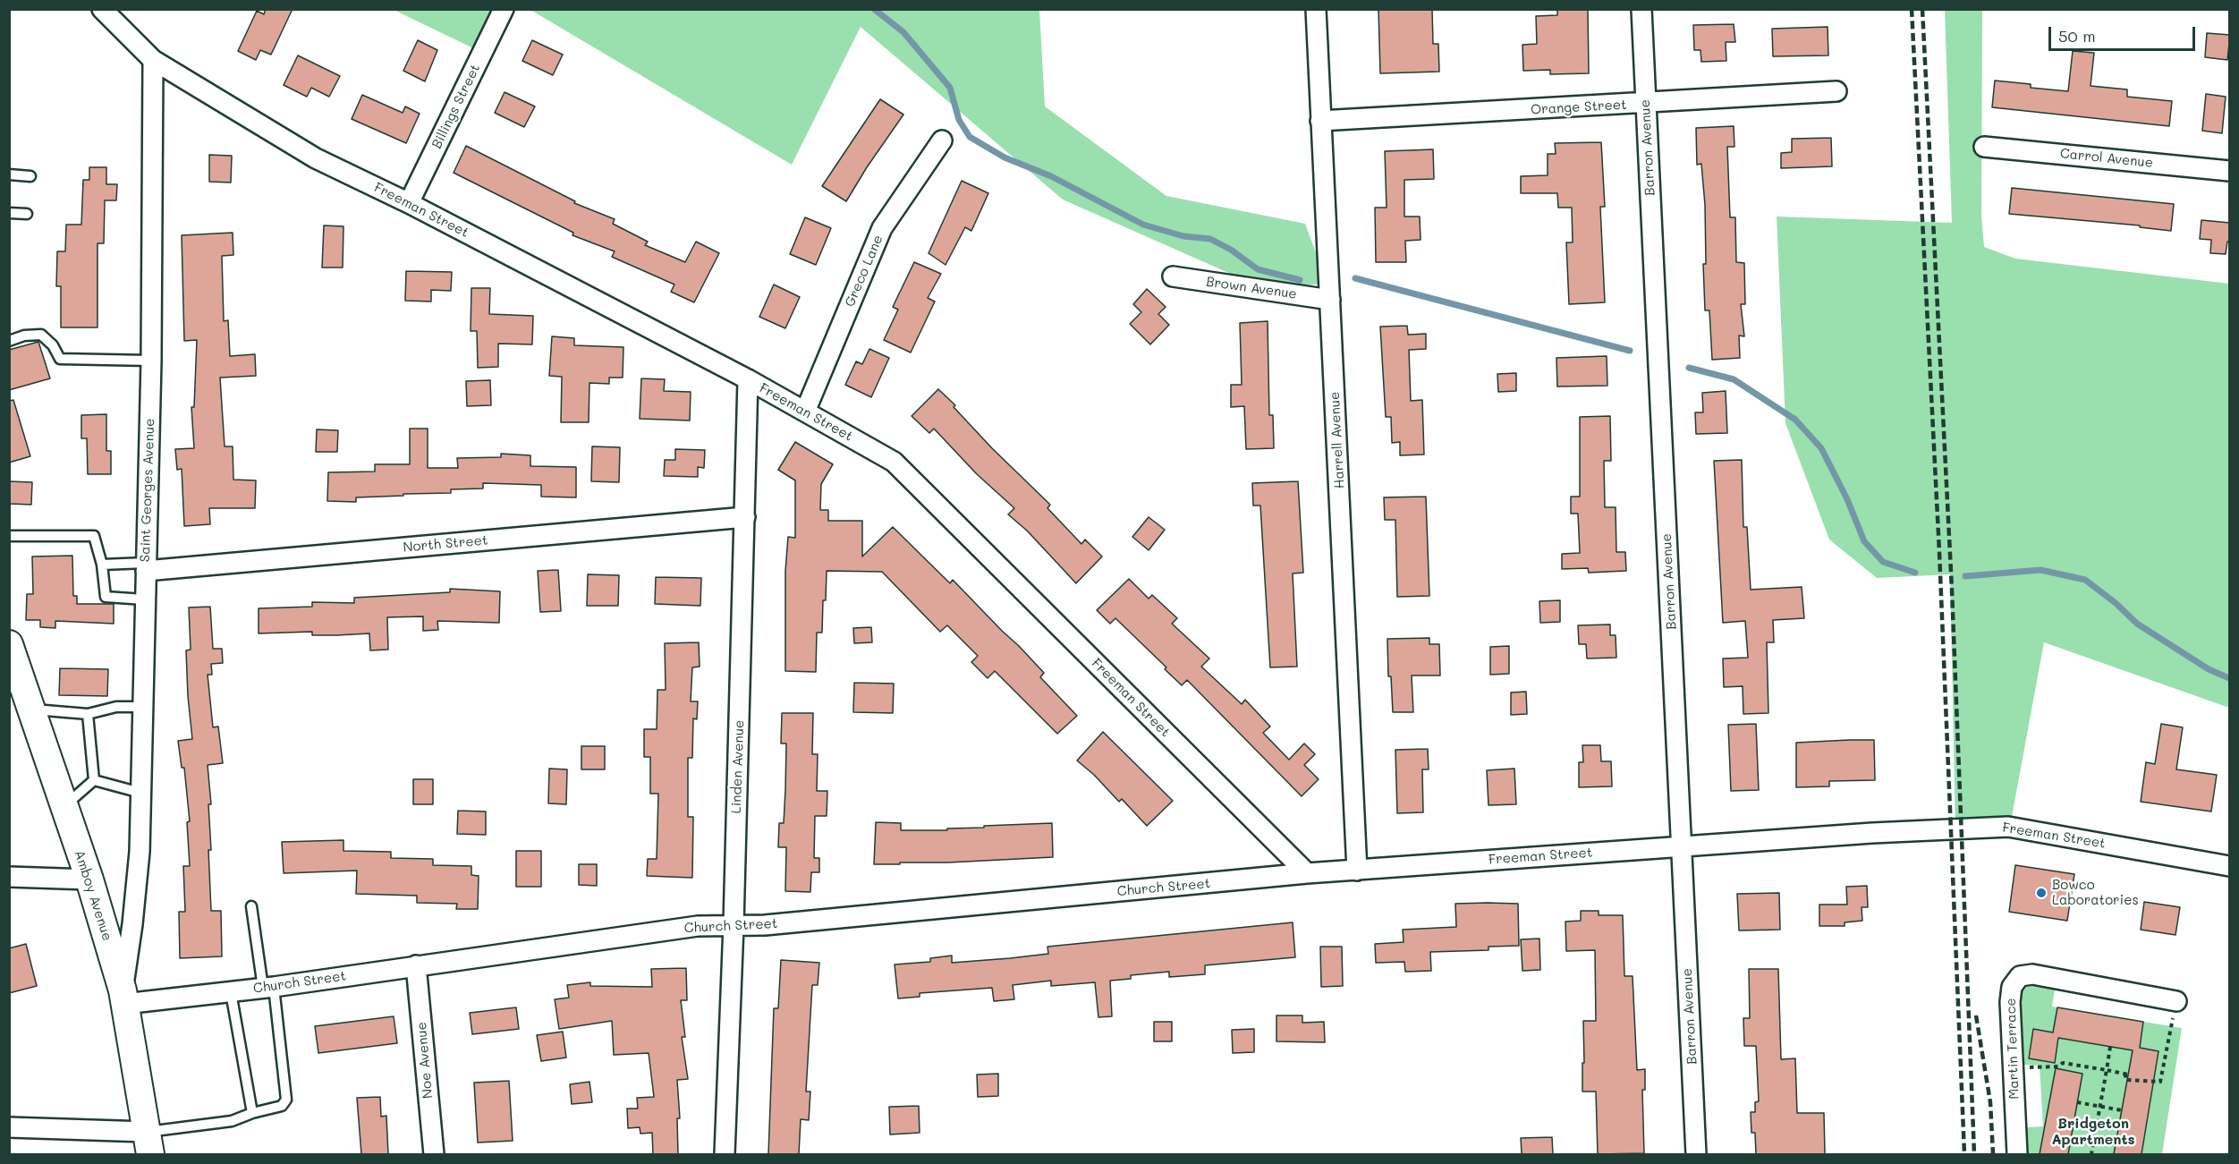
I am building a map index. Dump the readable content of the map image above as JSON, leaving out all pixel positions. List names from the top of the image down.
{
  "streets": {
    "main road": ["Amboy Avenue"],
    "street": [
      "Billings Street",
      "Orange Street",
      "Barron Avenue",
      "Carrol Avenue",
      "Freeman Street",
      "Greco Lane",
      "Brown Avenue",
      "Harrell Avenue",
      "Saint Georges Avenue",
      "North Street",
      "Linden Avenue",
      "Church Street",
      "Martin Terrace",
      "Noe Avenue"
    ]
  },
  "crossings": [
    ["Billings Street", "Freeman Street"],
    ["Orange Street", "Barron Avenue"],
    ["Orange Street", "Harrell Avenue"],
    ["Barron Avenue", "Freeman Street"],
    ["Freeman Street", "Greco Lane"],
    ["Freeman Street", "Harrell Avenue"],
    ["Freeman Street", "Saint Georges Avenue"],
    ["Freeman Street", "Linden Avenue"],
    ["Freeman Street", "Church Street"],
    ["Brown Avenue", "Harrell Avenue"],
    ["Saint Georges Avenue", "North Street"],
    ["Saint Georges Avenue", "Church Street"],
    ["Saint Georges Avenue", "Amboy Avenue"],
    ["North Street", "Linden Avenue"],
    ["Linden Avenue", "Church Street"],
    ["Church Street", "Amboy Avenue"],
    ["Church Street", "Noe Avenue"]
  ],
  "districts": ["Bridgeton Apartments"],
  "places": ["Bowco Laboratories"],
  "scale_bar": "50 m"
}
